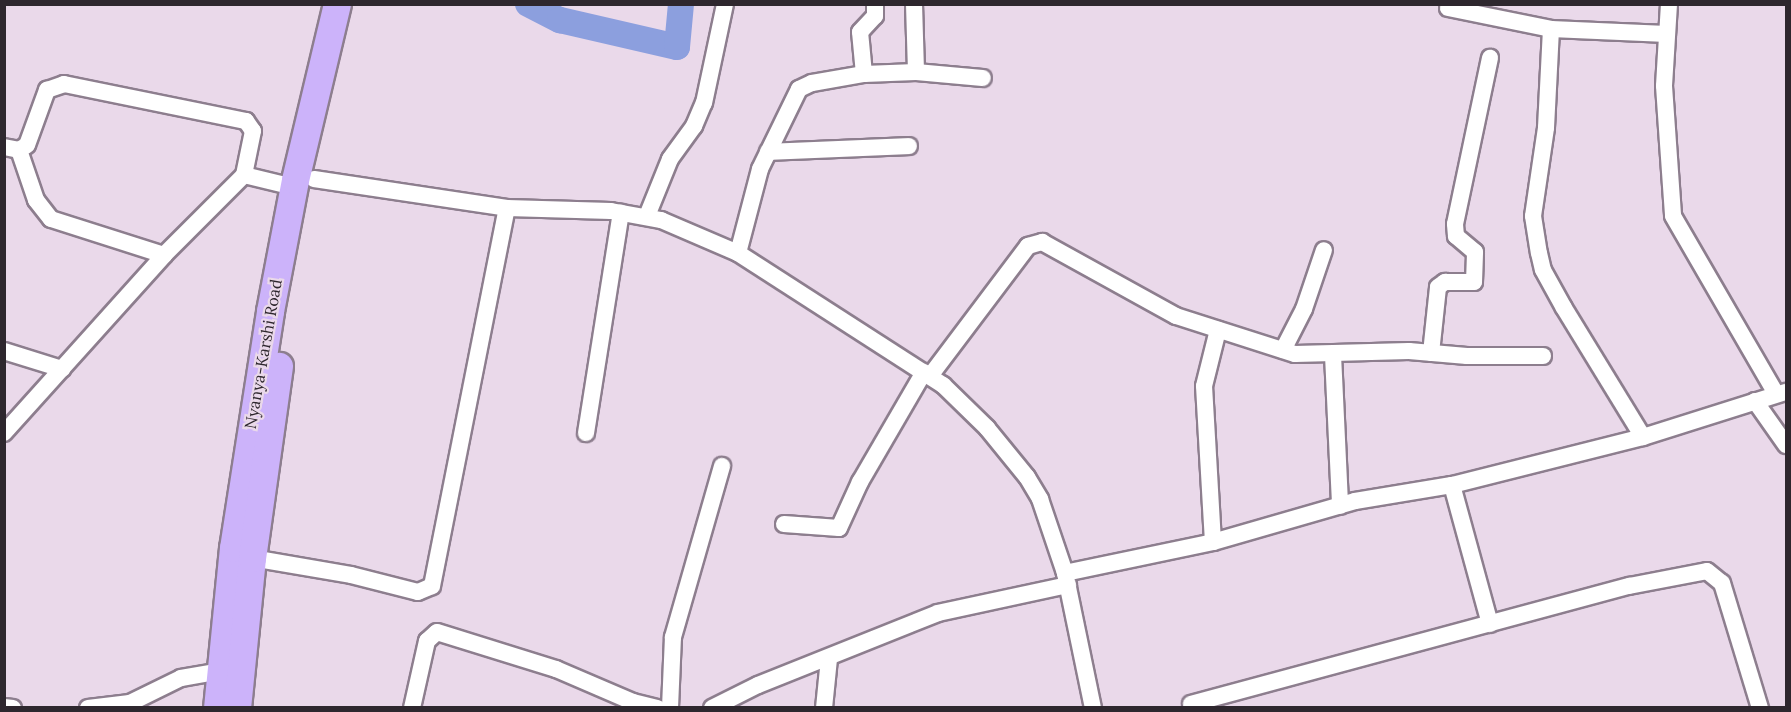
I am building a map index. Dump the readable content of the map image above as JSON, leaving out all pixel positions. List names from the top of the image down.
{
  "streets": {
    "main road": ["Nyanya-Karshi Road"]
  }
}
